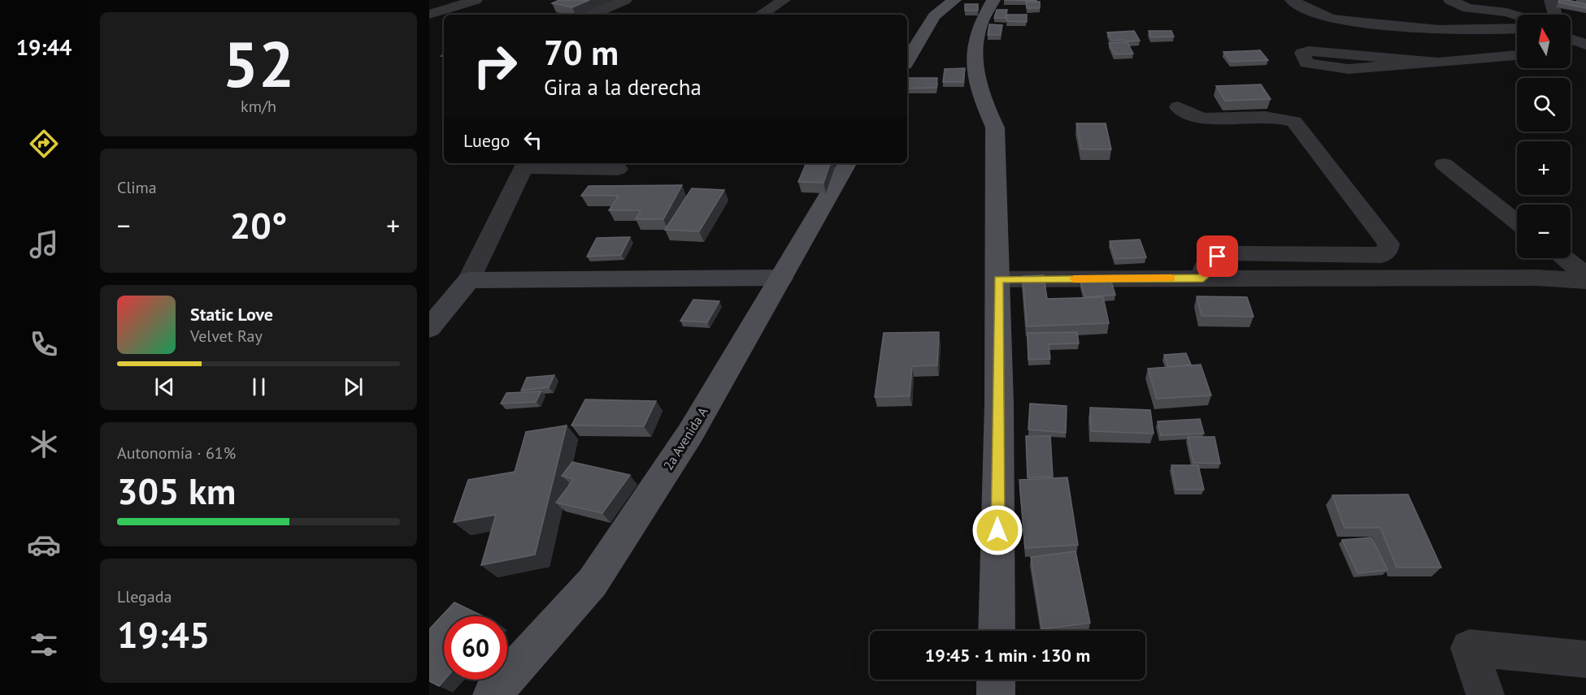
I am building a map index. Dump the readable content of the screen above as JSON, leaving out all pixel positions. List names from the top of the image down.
{
  "streets": {
    "main road": ["2a Avenida A"]
  },
  "north": "top",
  "page": {
    "tabs": "19:44",
    "tile": [
      ["52", "km/h"],
      "Clima",
      ["Autonomía · 61%", "305 km"],
      ["Llegada", "19:45"]
    ],
    "map_buttons": ["+", "−"],
    "turn": ["70 m", "Gira a la derecha"],
    "then": "Luego",
    "heat": ["−", "20°", "+"],
    "song": ["Static Love", "Velvet Ray"],
    "limit": "60",
    "trip": "19:45 · 1 min · 130 m"
  }
}
